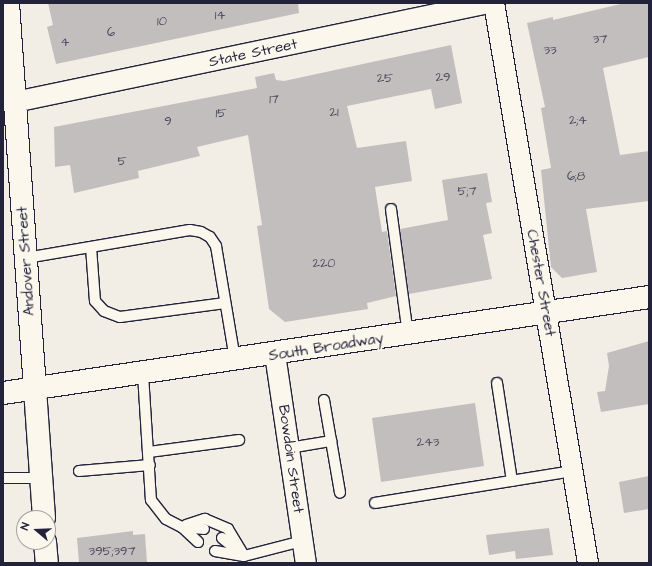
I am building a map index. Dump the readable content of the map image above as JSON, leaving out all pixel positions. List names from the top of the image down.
{
  "streets": {
    "main road": ["Andover Street", "South Broadway"],
    "street": ["State Street", "Chester Street", "Bowdoin Street"]
  },
  "crossings": [
    ["State Street", "Andover Street"],
    ["Andover Street", "South Broadway"],
    ["Chester Street", "South Broadway"],
    ["South Broadway", "Bowdoin Street"]
  ],
  "house_numbers": [
    "14",
    "10",
    "6",
    "37",
    "4",
    "33",
    "29",
    "25",
    "17",
    "21",
    "15",
    "2;4",
    "9",
    "5",
    "6;8",
    "5;7",
    "220",
    "243",
    "395;397"
  ],
  "north": "left"
}
